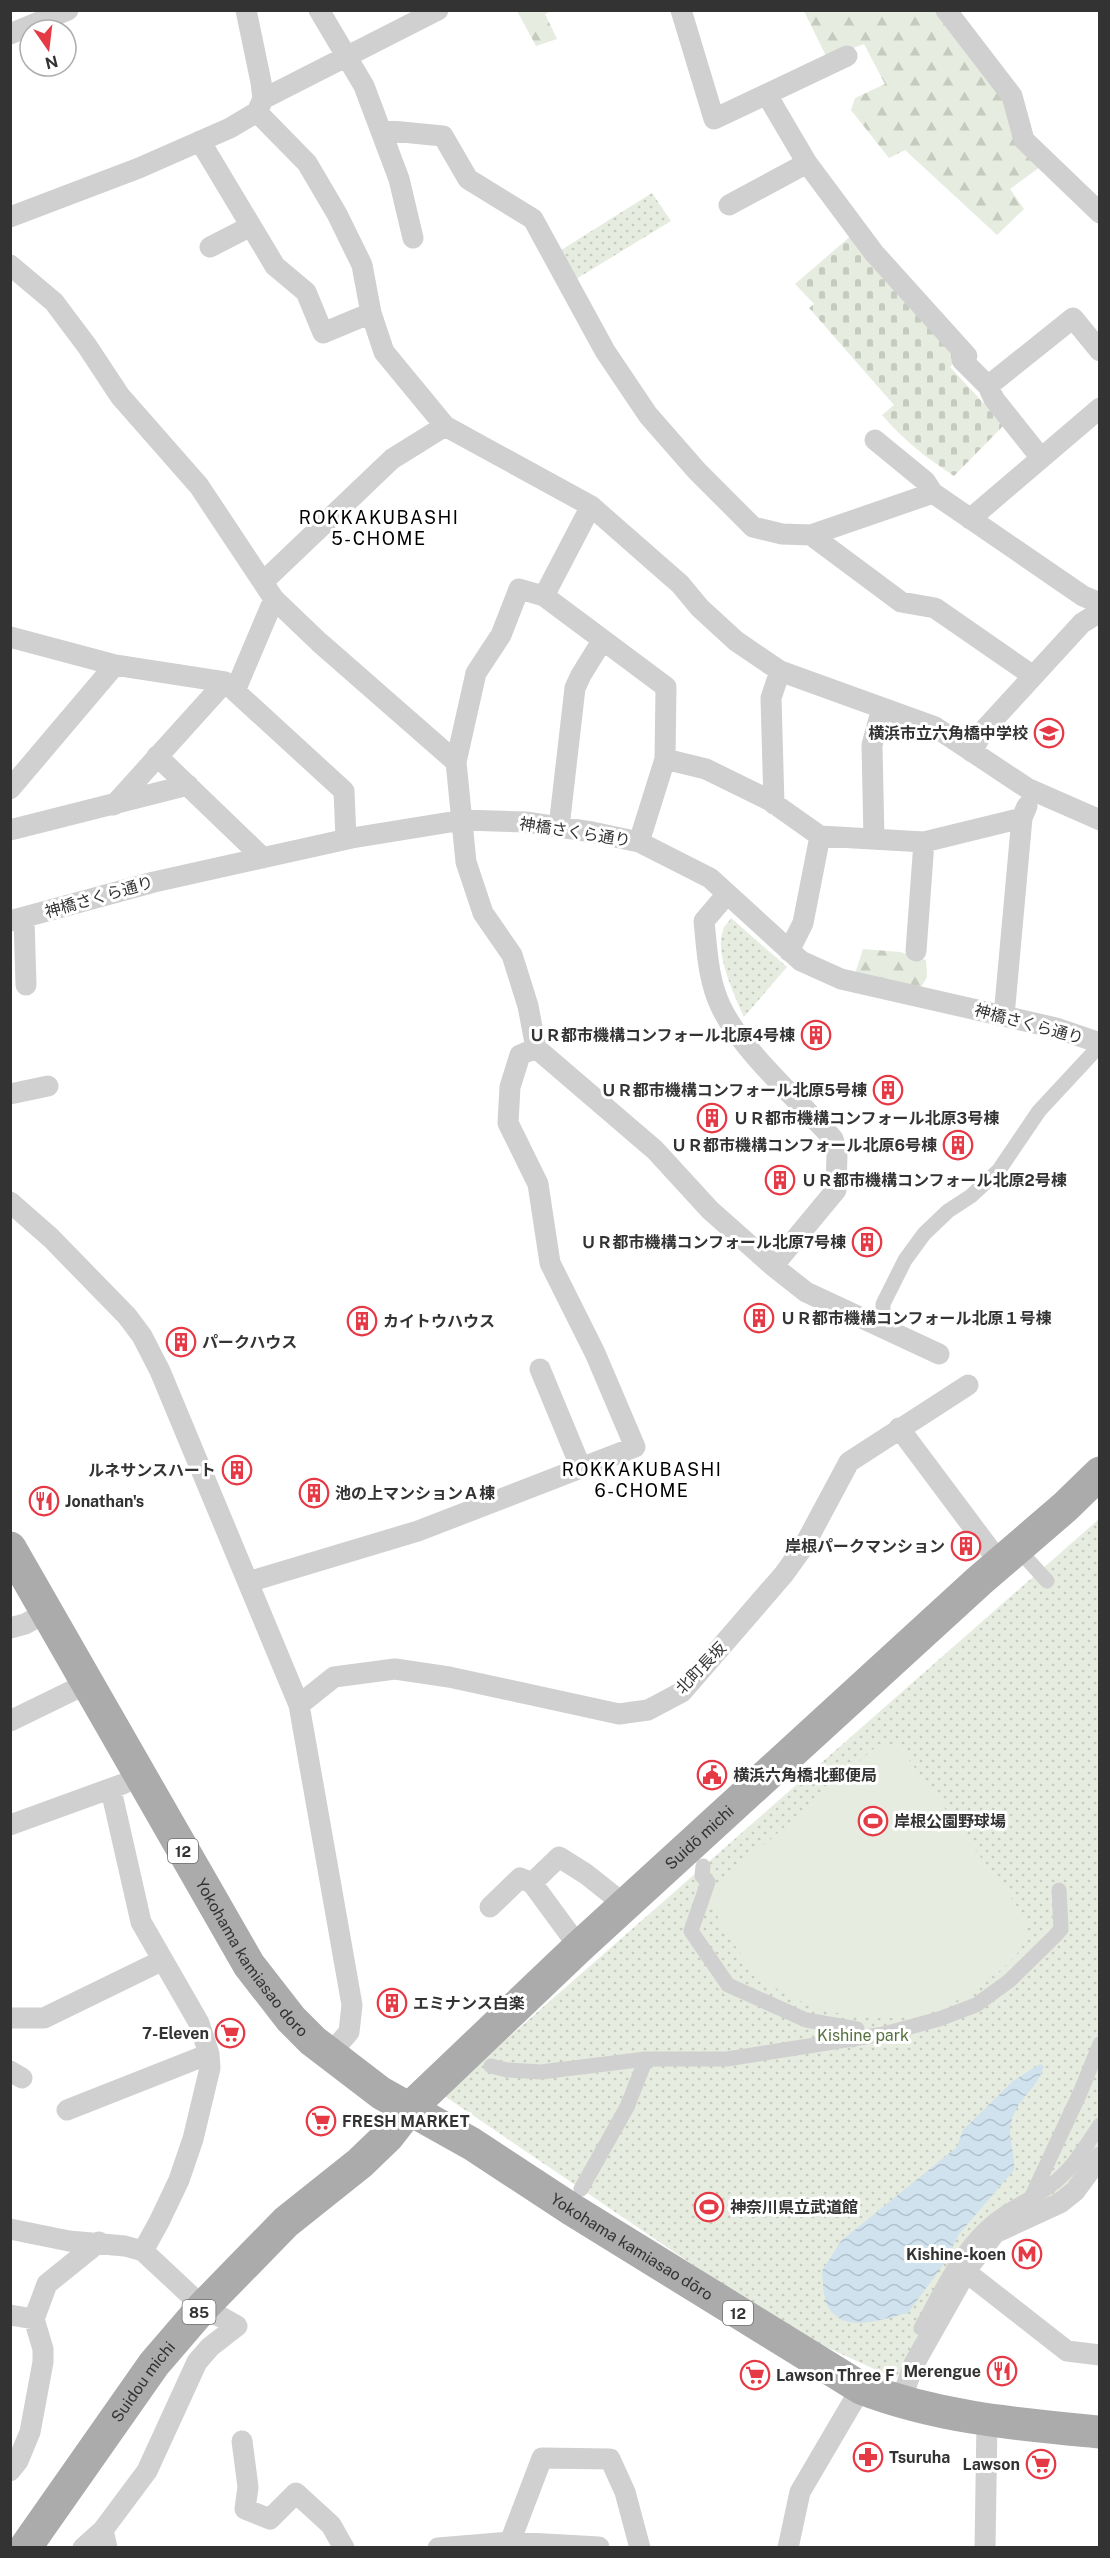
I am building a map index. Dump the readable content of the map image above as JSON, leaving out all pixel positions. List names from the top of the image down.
{
  "streets": {
    "main road": [
      "Suidō michi",
      "12",
      "Yokohama kamiasao doro",
      "Yokohama kamiasao dōro",
      "85",
      "Suidou michi"
    ],
    "street": ["神橋さくら通り", "北町長坂"]
  },
  "crossings": [
    ["Suidō michi", "Yokohama kamiasao doro"],
    ["Suidō michi", "Yokohama kamiasao dōro"],
    ["Suidō michi", "Suidou michi"],
    ["Yokohama kamiasao doro", "Yokohama kamiasao dōro"],
    ["Yokohama kamiasao doro", "Suidou michi"],
    ["Yokohama kamiasao dōro", "Suidou michi"]
  ],
  "districts": ["ROKKAKUBASHI 5-CHOME", "ROKKAKUBASHI 6-CHOME"],
  "parks": ["Kishine park"],
  "places": {
    "school or university": ["横浜市立六角橋中学校"],
    "building": [
      "ＵＲ都市機構コンフォール北原4号棟",
      "ＵＲ都市機構コンフォール北原5号棟",
      "ＵＲ都市機構コンフォール北原3号棟",
      "ＵＲ都市機構コンフォール北原6号棟",
      "ＵＲ都市機構コンフォール北原2号棟",
      "ＵＲ都市機構コンフォール北原7号棟",
      "ＵＲ都市機構コンフォール北原１号棟",
      "カイトウハウス",
      "パークハウス",
      "ルネサンスハート",
      "池の上マンションＡ棟",
      "岸根パークマンション",
      "エミナンス白楽"
    ],
    "restaurant": ["Jonathan's", "Merengue"],
    "public building": ["横浜六角橋北郵便局"],
    "sports": ["岸根公園野球場", "神奈川県立武道館"],
    "supermarket": [
      "7-Eleven",
      "FRESH MARKET",
      "Lawson Three F",
      "Lawson"
    ],
    "metro station": ["Kishine-koen"],
    "pharmacy": ["Tsuruha"]
  },
  "north": "bottom"
}
